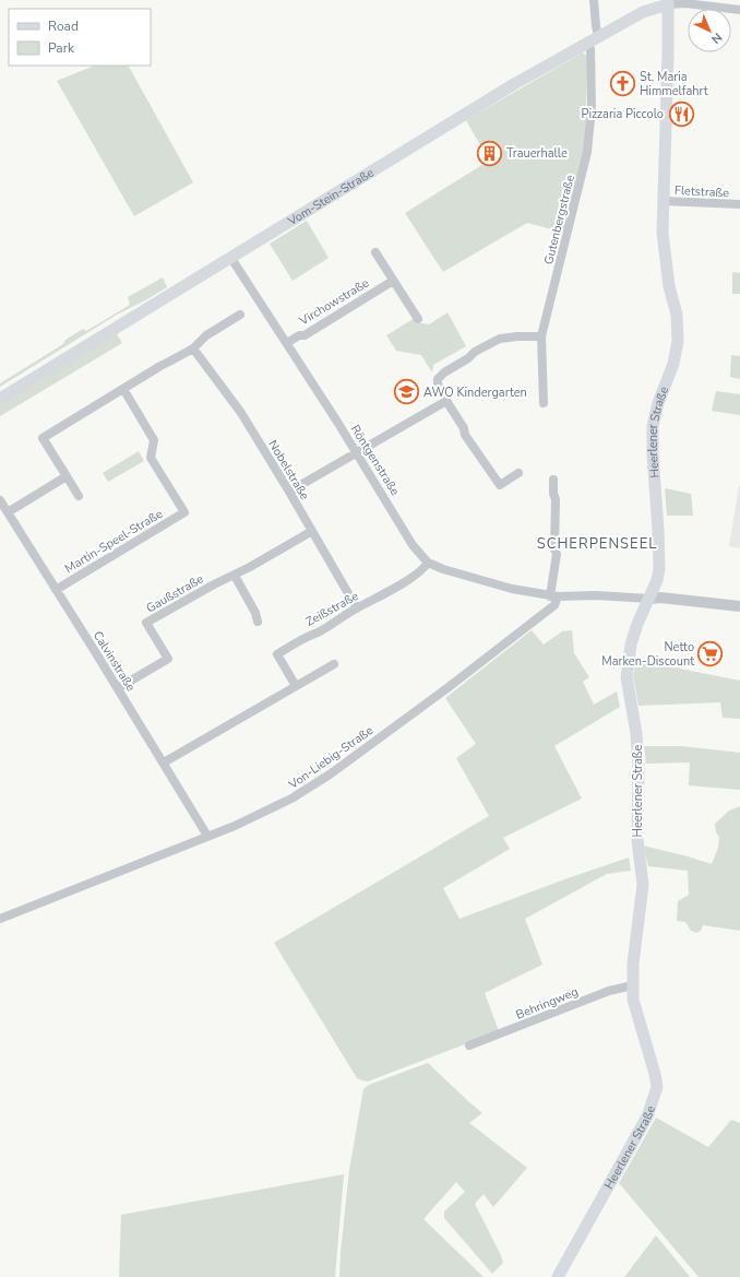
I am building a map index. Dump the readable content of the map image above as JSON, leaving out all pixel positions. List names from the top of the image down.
{
  "streets": {
    "main road": ["Vom-Stein-Straße", "Heerlener Straße"],
    "street": [
      "Fletstraße",
      "Gutenbergstraße",
      "Virchowstraße",
      "Röntgenstraße",
      "Nobelstraße",
      "Martin-Speel-Straße",
      "Gaußstraße",
      "Zeißstraße",
      "Calvinstraße",
      "Von-Liebig-Straße",
      "Behringweg"
    ]
  },
  "crossings": [
    ["Fletstraße", "Heerlener Straße"],
    ["Vom-Stein-Straße", "Gutenbergstraße"],
    ["Vom-Stein-Straße", "Heerlener Straße"],
    ["Vom-Stein-Straße", "Röntgenstraße"],
    ["Virchowstraße", "Röntgenstraße"],
    ["Heerlener Straße", "Behringweg"],
    ["Röntgenstraße", "Zeißstraße"],
    ["Röntgenstraße", "Von-Liebig-Straße"],
    ["Nobelstraße", "Gaußstraße"],
    ["Nobelstraße", "Zeißstraße"],
    ["Martin-Speel-Straße", "Calvinstraße"],
    ["Gaußstraße", "Calvinstraße"],
    ["Calvinstraße", "Von-Liebig-Straße"]
  ],
  "districts": ["SCHERPENSEEL"],
  "places": {
    "church": ["St. Maria Himmelfahrt"],
    "restaurant": ["Pizzaria Piccolo"],
    "building": ["Trauerhalle"],
    "school or university": ["AWO Kindergarten"],
    "supermarket": ["Netto Marken-Discount"]
  },
  "legend": ["Road", "Park"],
  "north": "bottom right"
}
